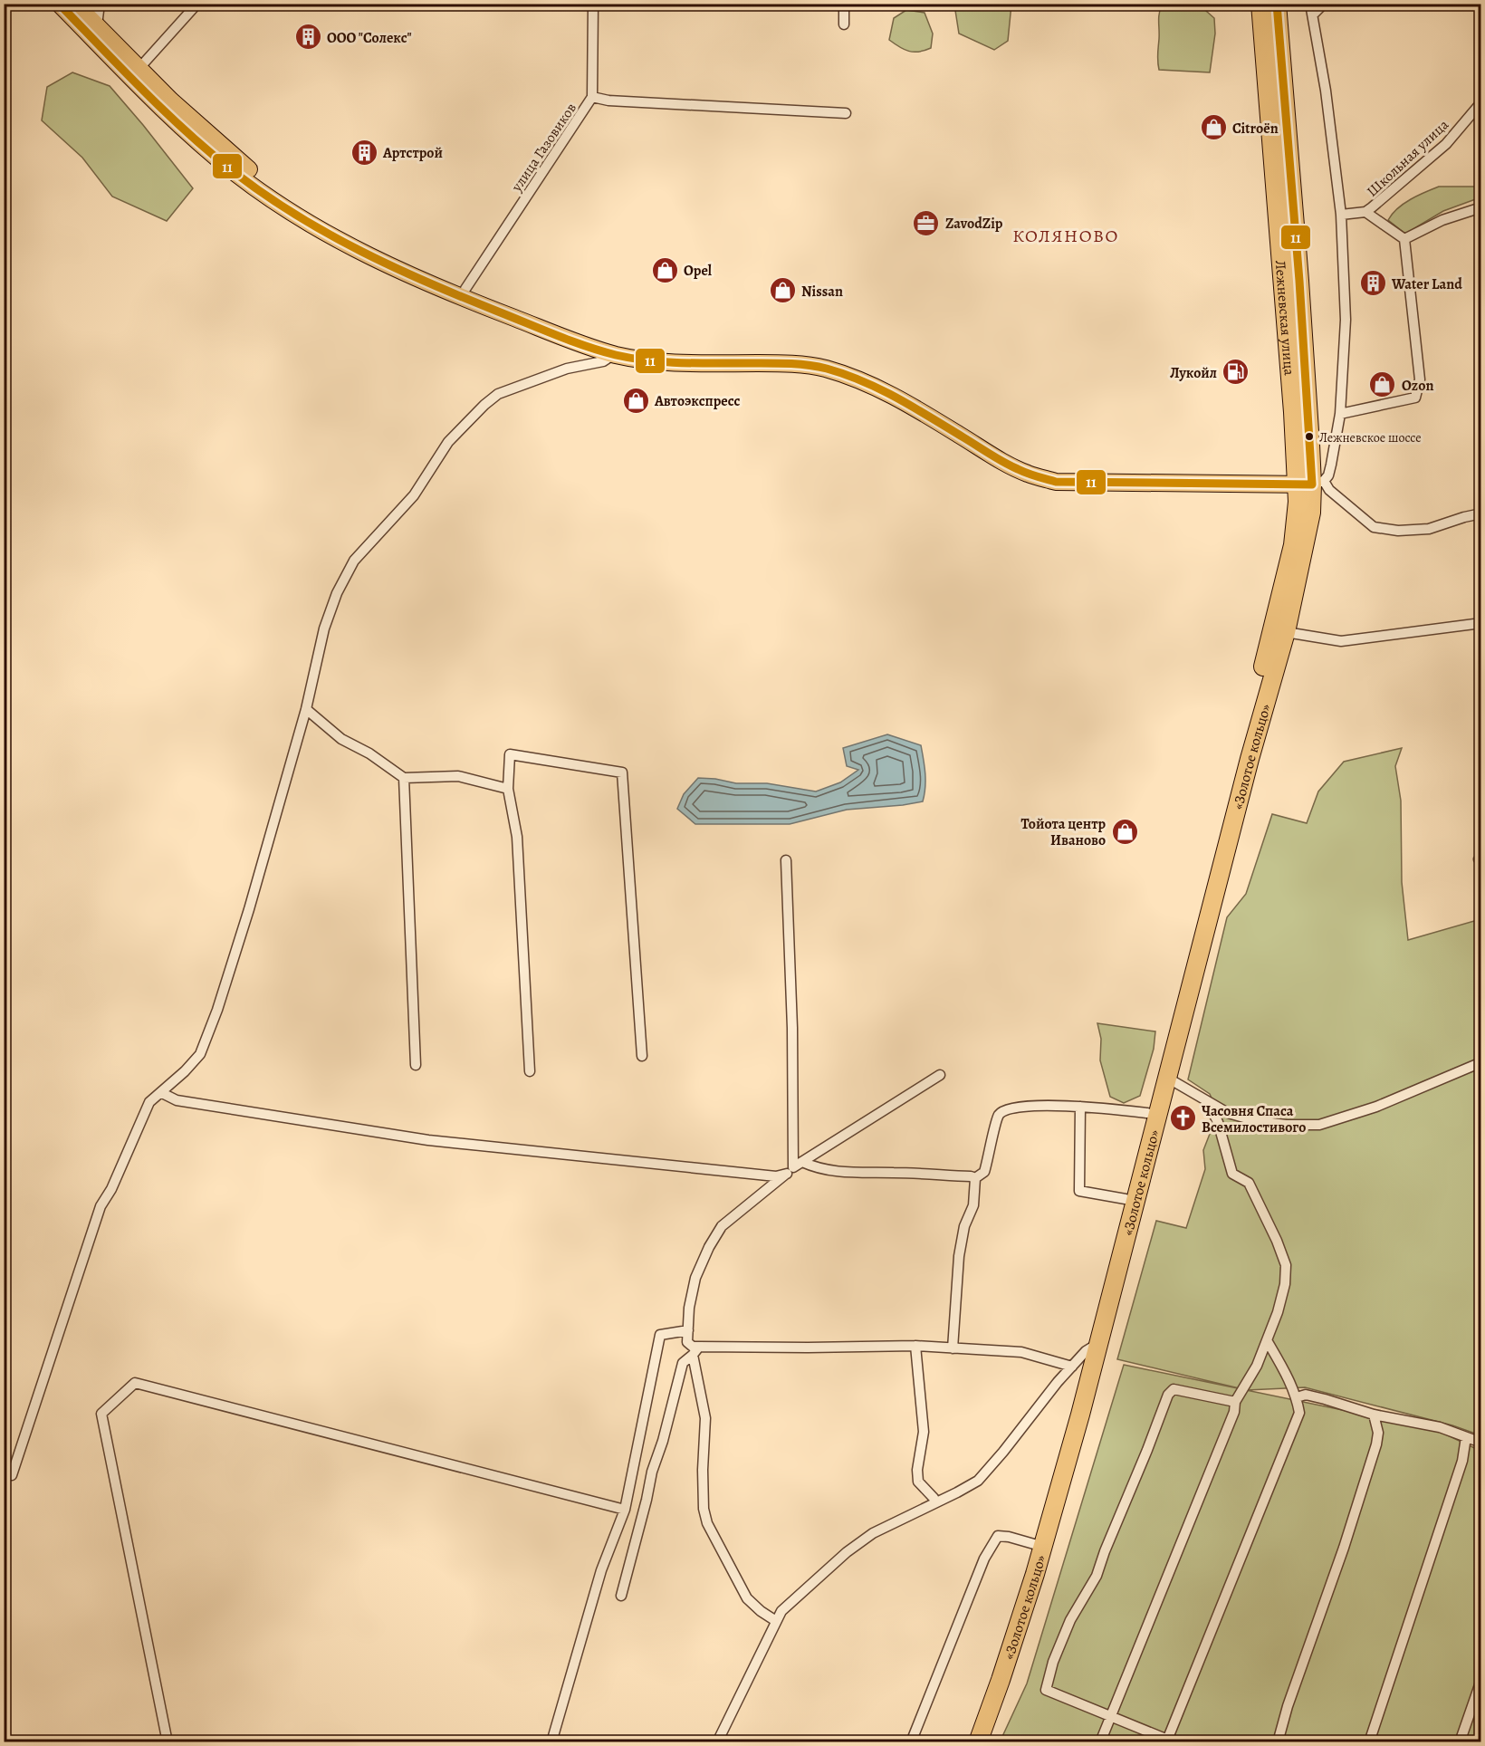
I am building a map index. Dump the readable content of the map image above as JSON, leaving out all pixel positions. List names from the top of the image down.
{
  "streets": {
    "highway": ["Лежневская улица", "«Золотое кольцо»"],
    "street": ["улица Газовиков", "Школьная улица"]
  },
  "crossings": [
    ["Лежневская улица", "«Золотое кольцо»"]
  ],
  "districts": ["КОЛЯНОВО"],
  "places": {
    "building": ["ООО \"Солекс\"", "Артстрой", "Water Land"],
    "shop": [
      "Citroën",
      "Opel",
      "Nissan",
      "Ozon",
      "Автоэкспресс",
      "Тойота центр Иваново"
    ],
    "office": ["ZavodZip"],
    "fuel station": ["Лукойл"],
    "other": ["Лежневское шоссе"],
    "church": ["Часовня Спаса Всемилостивого"]
  },
  "lines": ["transit line 11"]
}
